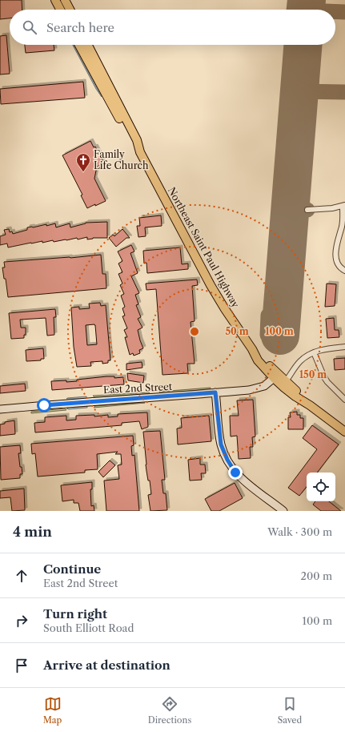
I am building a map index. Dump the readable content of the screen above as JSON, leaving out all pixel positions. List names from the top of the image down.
{
  "streets": {
    "main road": ["Northeast Saint Paul Highway"],
    "street": ["East 2nd Street"]
  },
  "places": {
    "church": ["Family Life Church"]
  },
  "page": {
    "search": "Search here",
    "heading": ["4 min", "Walk · 300 m"],
    "list": [
      ["Continue", "East 2nd Street", "200 m"],
      ["Turn right", "South Elliott Road", "100 m"],
      "Arrive at destination"
    ],
    "nav": ["Map", "Directions", "Saved"]
  },
  "rings": ["50 m", "100 m", "150 m"]
}
